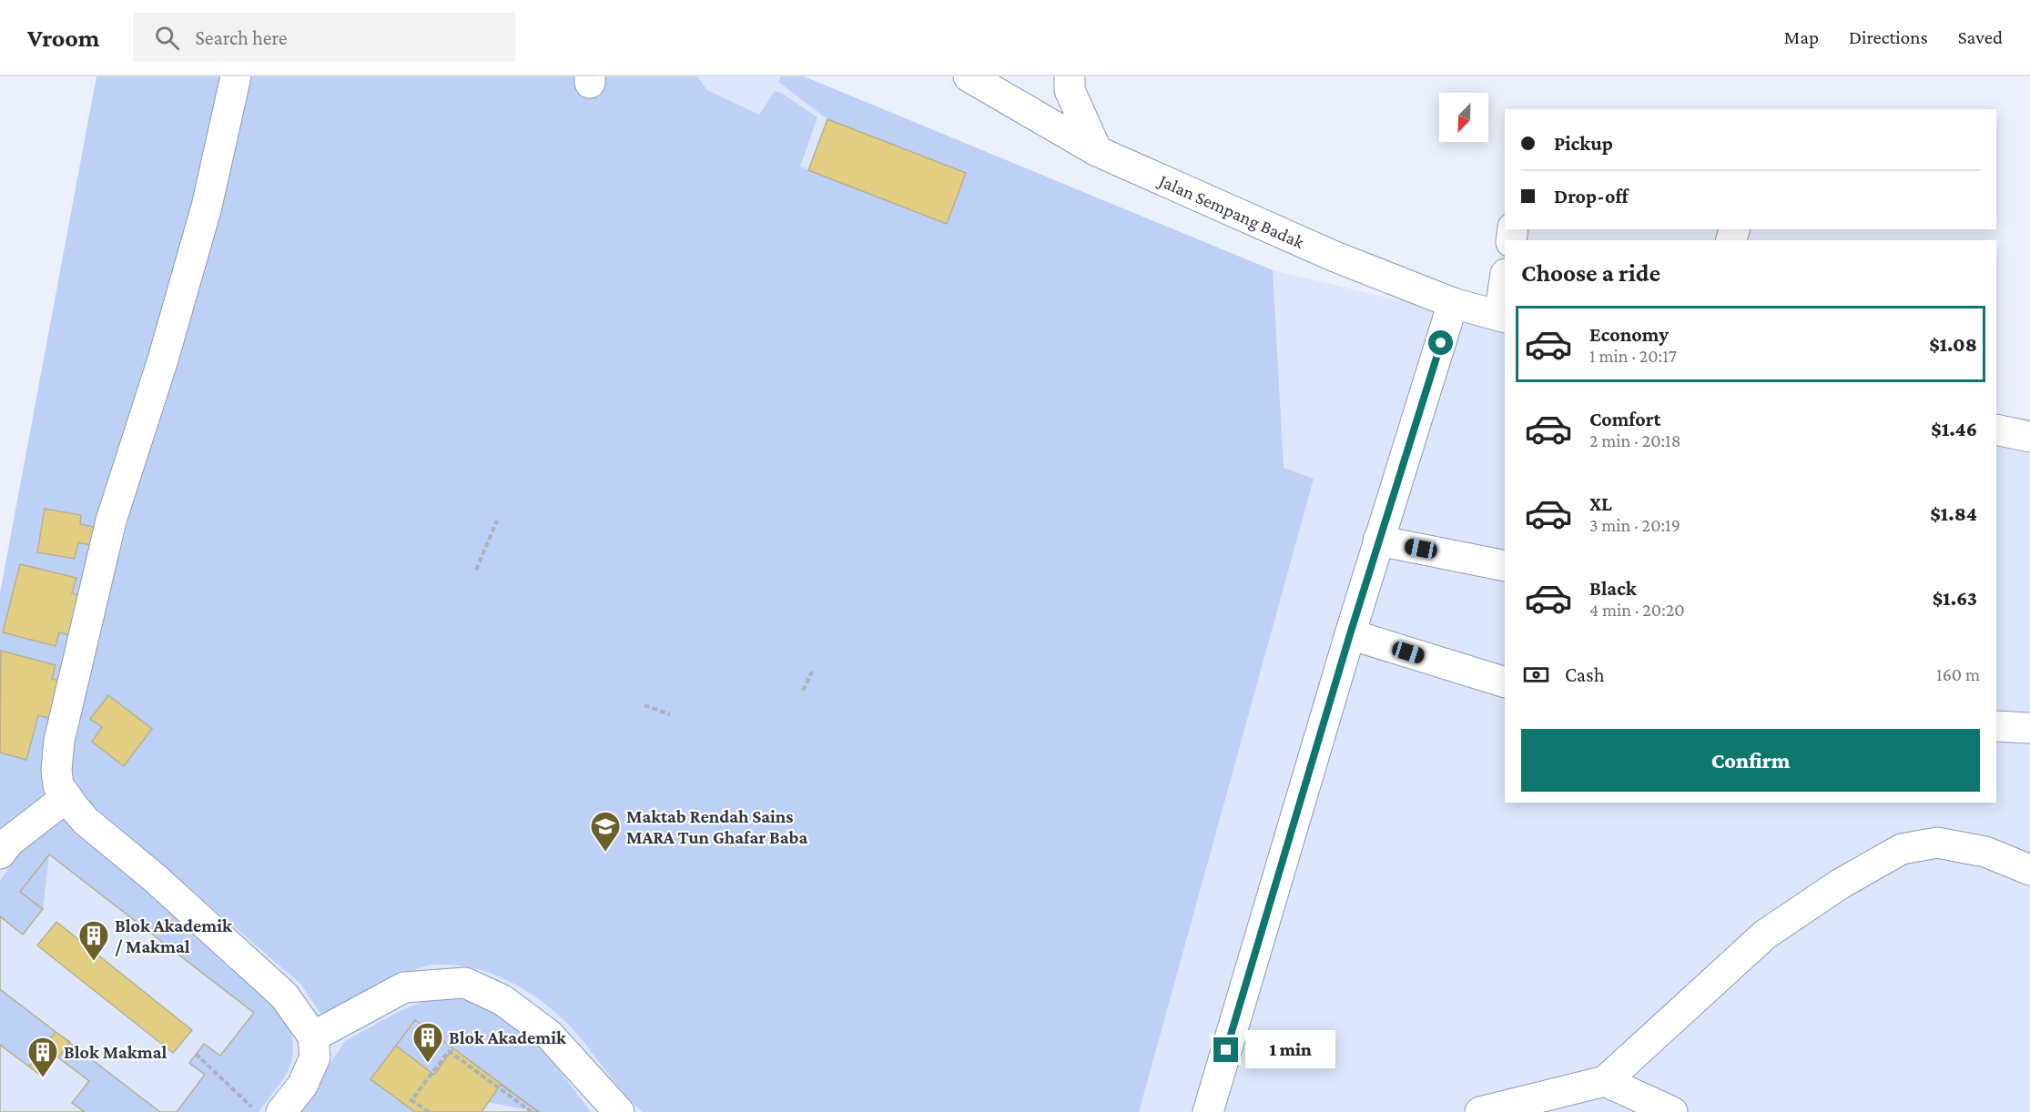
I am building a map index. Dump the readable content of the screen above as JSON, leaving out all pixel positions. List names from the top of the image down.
{
  "streets": {
    "street": ["Jalan Sempang Badak"]
  },
  "places": {
    "school or university": ["Maktab Rendah Sains MARA Tun Ghafar Baba"],
    "building": ["Blok Akademik / Makmal", "Blok Akademik", "Blok Makmal"]
  },
  "north": "bottom left",
  "page": {
    "header": "Vroom",
    "search": "Search here",
    "nav": ["Map", "Directions", "Saved"],
    "banner": ["Pickup", "Drop-off"],
    "heading": "Choose a ride",
    "list": [
      {
        "name": "Economy",
        "note": "1 min · 20:17",
        "value": "$1.08"
      },
      {
        "name": "Comfort",
        "note": "2 min · 20:18",
        "value": "$1.46"
      },
      {
        "name": "XL",
        "note": "3 min · 20:19",
        "value": "$1.84"
      },
      {
        "name": "Black",
        "note": "4 min · 20:20",
        "value": "$1.63"
      }
    ],
    "pay": ["Cash", "160 m"],
    "buttons": "Confirm",
    "bubble": "1 min"
  }
}
